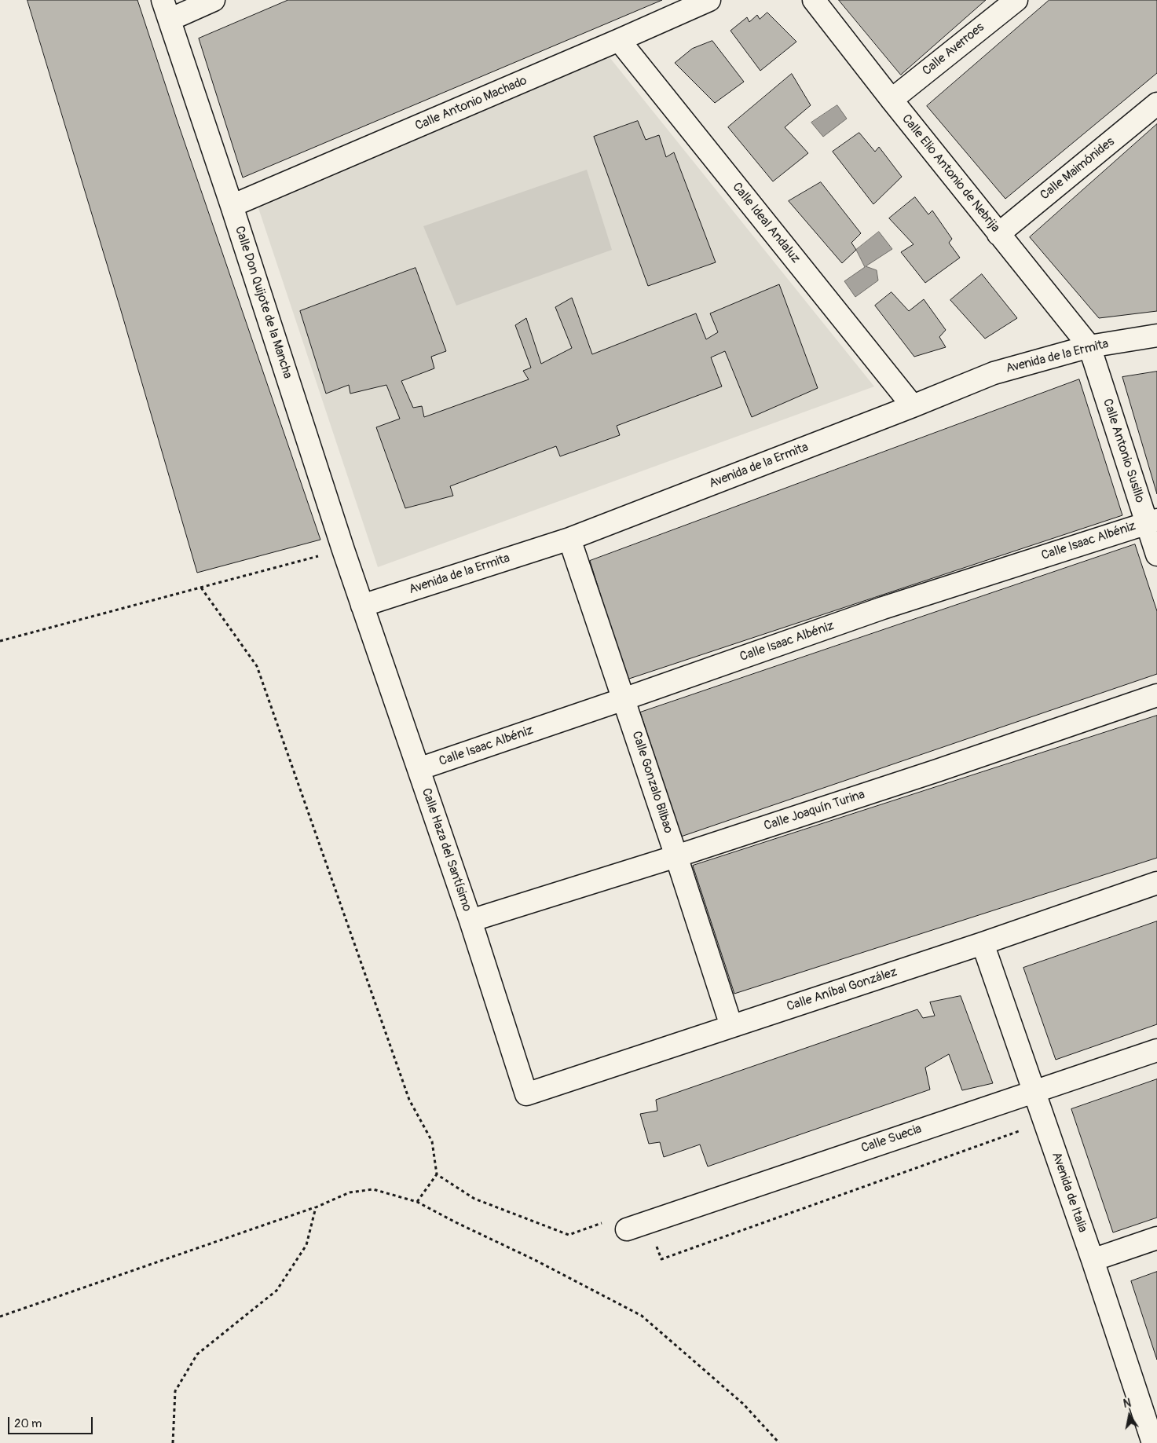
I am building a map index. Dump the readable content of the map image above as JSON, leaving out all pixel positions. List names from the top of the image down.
{
  "streets": {
    "street": [
      "Calle Averroes",
      "Calle Antonio Machado",
      "Calle Maimónides",
      "Calle Elio Antonio de Nebrija",
      "Calle Ideal Andaluz",
      "Calle Don Quijote de la Mancha",
      "Avenida de la Ermita",
      "Calle Antonio Susillo",
      "Calle Isaac Albéniz",
      "Calle Gonzalo Bilbao",
      "Calle Joaquín Turina",
      "Calle Haza del Santísimo",
      "Calle Aníbal González",
      "Calle Suecia",
      "Avenida de Italia"
    ]
  },
  "crossings": [
    ["Calle Averroes", "Calle Elio Antonio de Nebrija"],
    ["Calle Antonio Machado", "Calle Ideal Andaluz"],
    ["Calle Antonio Machado", "Calle Don Quijote de la Mancha"],
    ["Calle Maimónides", "Calle Elio Antonio de Nebrija"],
    ["Calle Elio Antonio de Nebrija", "Avenida de la Ermita"],
    ["Calle Elio Antonio de Nebrija", "Calle Antonio Susillo"],
    ["Calle Ideal Andaluz", "Avenida de la Ermita"],
    ["Calle Don Quijote de la Mancha", "Avenida de la Ermita"],
    ["Calle Don Quijote de la Mancha", "Calle Haza del Santísimo"],
    ["Avenida de la Ermita", "Calle Antonio Susillo"],
    ["Avenida de la Ermita", "Calle Gonzalo Bilbao"],
    ["Avenida de la Ermita", "Calle Haza del Santísimo"],
    ["Calle Antonio Susillo", "Calle Isaac Albéniz"],
    ["Calle Isaac Albéniz", "Calle Gonzalo Bilbao"],
    ["Calle Isaac Albéniz", "Calle Haza del Santísimo"],
    ["Calle Gonzalo Bilbao", "Calle Joaquín Turina"],
    ["Calle Gonzalo Bilbao", "Calle Aníbal González"],
    ["Calle Joaquín Turina", "Calle Haza del Santísimo"],
    ["Calle Haza del Santísimo", "Calle Aníbal González"],
    ["Calle Aníbal González", "Avenida de Italia"],
    ["Calle Suecia", "Avenida de Italia"]
  ],
  "scale_bar": "20 m",
  "north": "top"
}
